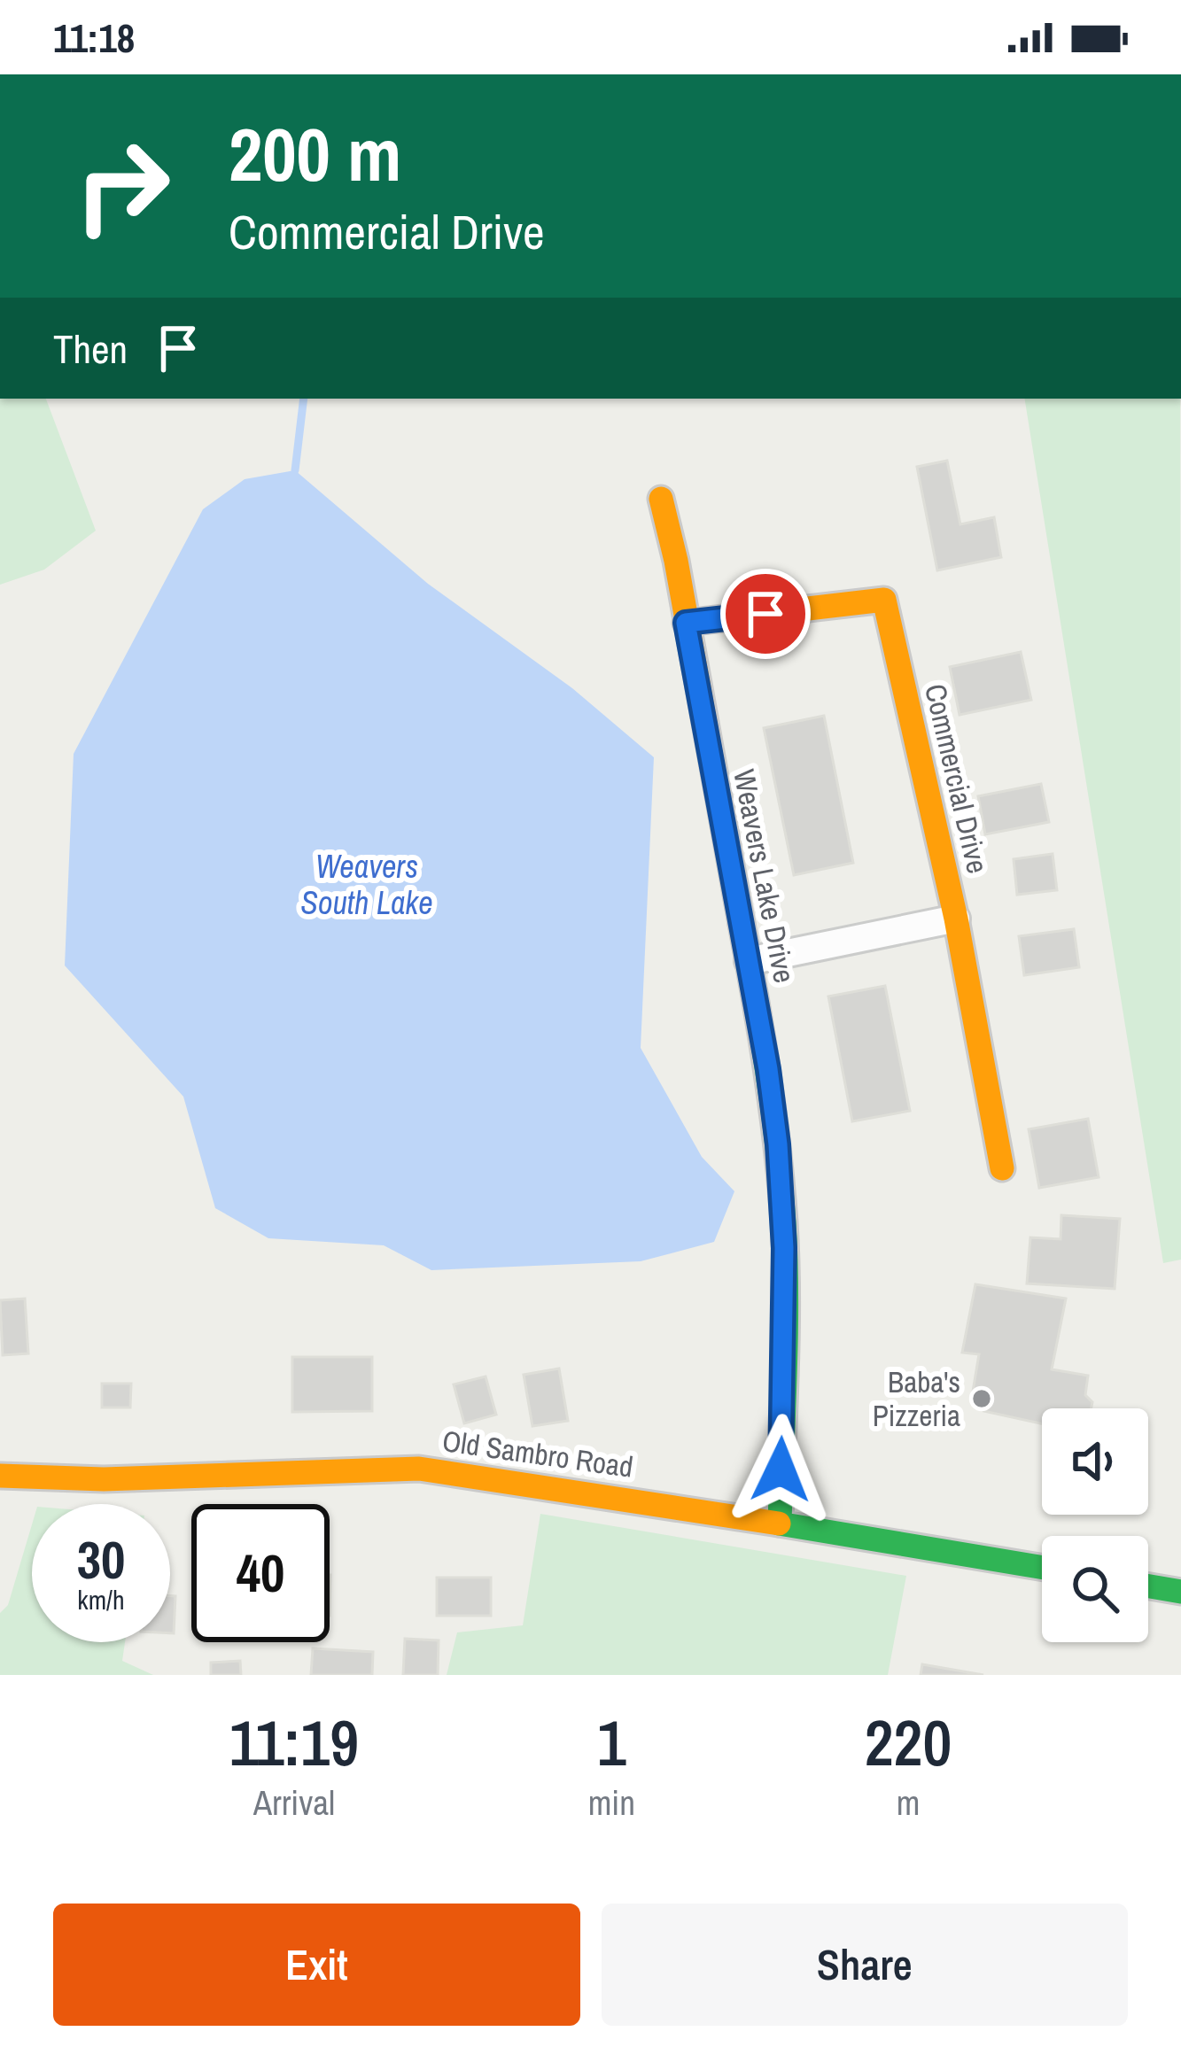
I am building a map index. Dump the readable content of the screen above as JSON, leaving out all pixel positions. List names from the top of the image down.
{
  "streets": {
    "street": ["Commercial Drive", "Weavers Lake Drive", "Old Sambro Road"]
  },
  "crossings": [
    ["Commercial Drive", "Weavers Lake Drive"],
    ["Weavers Lake Drive", "Old Sambro Road"]
  ],
  "water": ["Weavers South Lake"],
  "places": ["Baba's Pizzeria"],
  "page": {
    "status": "11:18",
    "turn": ["200 m", "Commercial Drive"],
    "then": "Then",
    "speed": "30 km/h",
    "limit": "40",
    "eta": [
      "11:19",
      "Arrival",
      "1",
      "min",
      "220",
      "m"
    ],
    "buttons": ["Exit", "Share"]
  }
}
